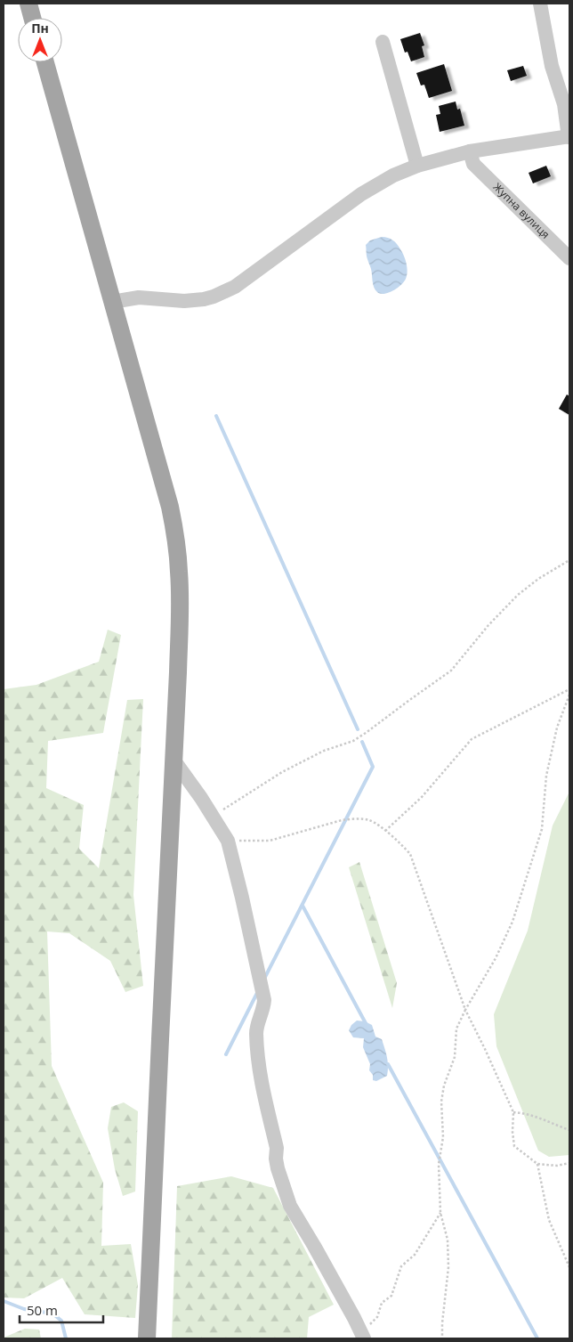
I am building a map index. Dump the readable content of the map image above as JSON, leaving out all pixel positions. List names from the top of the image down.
{
  "streets": {
    "street": ["Жупна вулиця"]
  },
  "scale_bar": "50 m",
  "north": "top"
}
